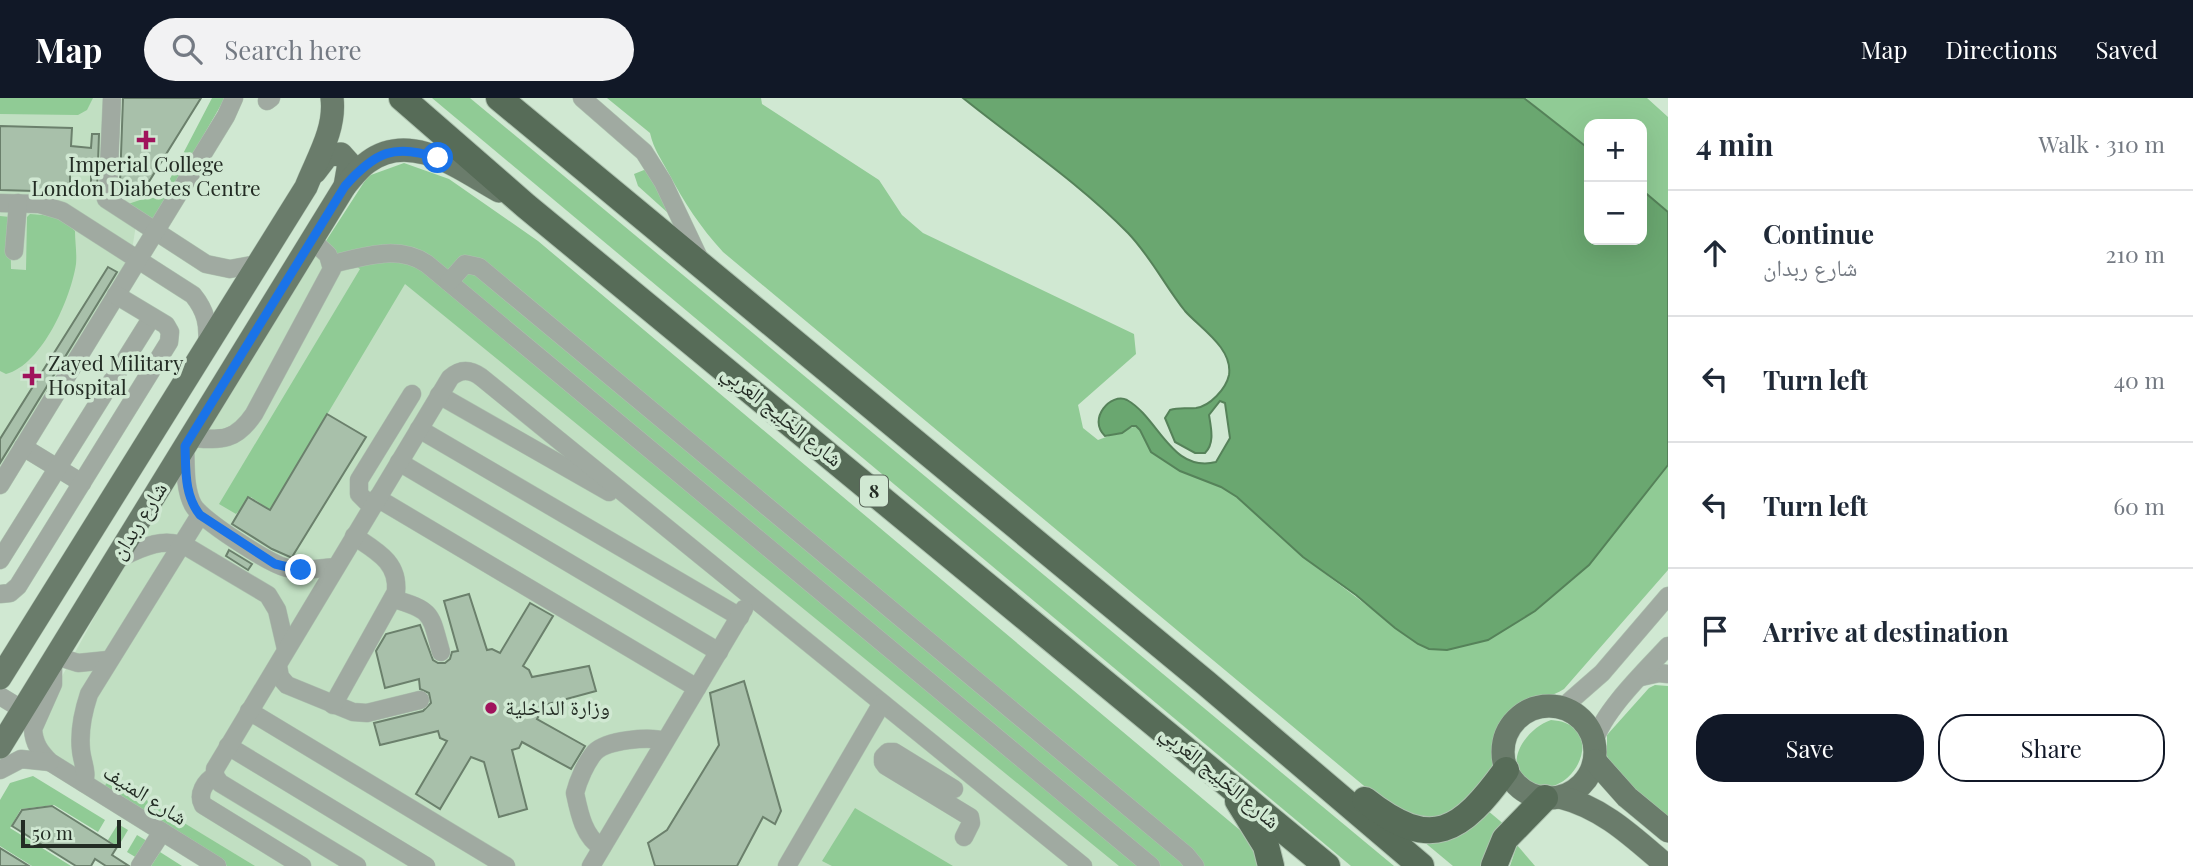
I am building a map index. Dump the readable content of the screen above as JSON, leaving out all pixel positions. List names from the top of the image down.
{
  "streets": {
    "highway": ["شارع الخَلِيج العَربِي", "8"],
    "main road": ["شارع ربدان"],
    "street": ["شارع المنيف"]
  },
  "crossings": [
    ["شارع الخَلِيج العَربِي", "شارع ربدان"],
    ["شارع ربدان", "شارع المنيف"]
  ],
  "places": {
    "health": ["Imperial College London Diabetes Centre", "Zayed Military Hospital"],
    "other": ["وزارة الداخلية"]
  },
  "scale_bar": "50 m",
  "page": {
    "header": "Map",
    "search": "Search here",
    "nav": ["Map", "Directions", "Saved"],
    "heading": ["4 min", "Walk · 310 m"],
    "map_buttons": ["+", "−"],
    "list": [
      ["Continue", "شارع ربدان", "210 m"],
      ["Turn left", "40 m"],
      ["Turn left", "60 m"],
      "Arrive at destination"
    ],
    "buttons": ["Save", "Share"],
    "scale": "50 m"
  }
}
